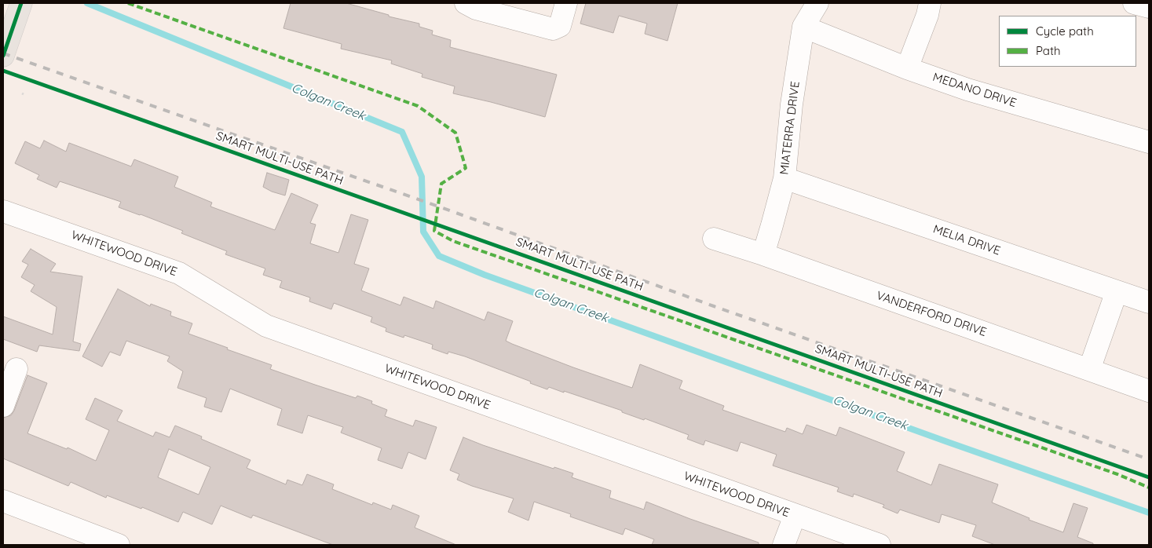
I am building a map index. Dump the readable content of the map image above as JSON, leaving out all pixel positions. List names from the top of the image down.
{
  "streets": {
    "street": [
      "MEDANO DRIVE",
      "MIATERRA DRIVE",
      "MELIA DRIVE",
      "WHITEWOOD DRIVE",
      "VANDERFORD DRIVE"
    ],
    "cycle path": ["SMART MULTI-USE PATH"]
  },
  "crossings": [
    ["MEDANO DRIVE", "MIATERRA DRIVE"],
    ["MIATERRA DRIVE", "MELIA DRIVE"],
    ["MIATERRA DRIVE", "VANDERFORD DRIVE"]
  ],
  "water": ["Colgan Creek"],
  "legend": ["Cycle path", "Path"]
}
